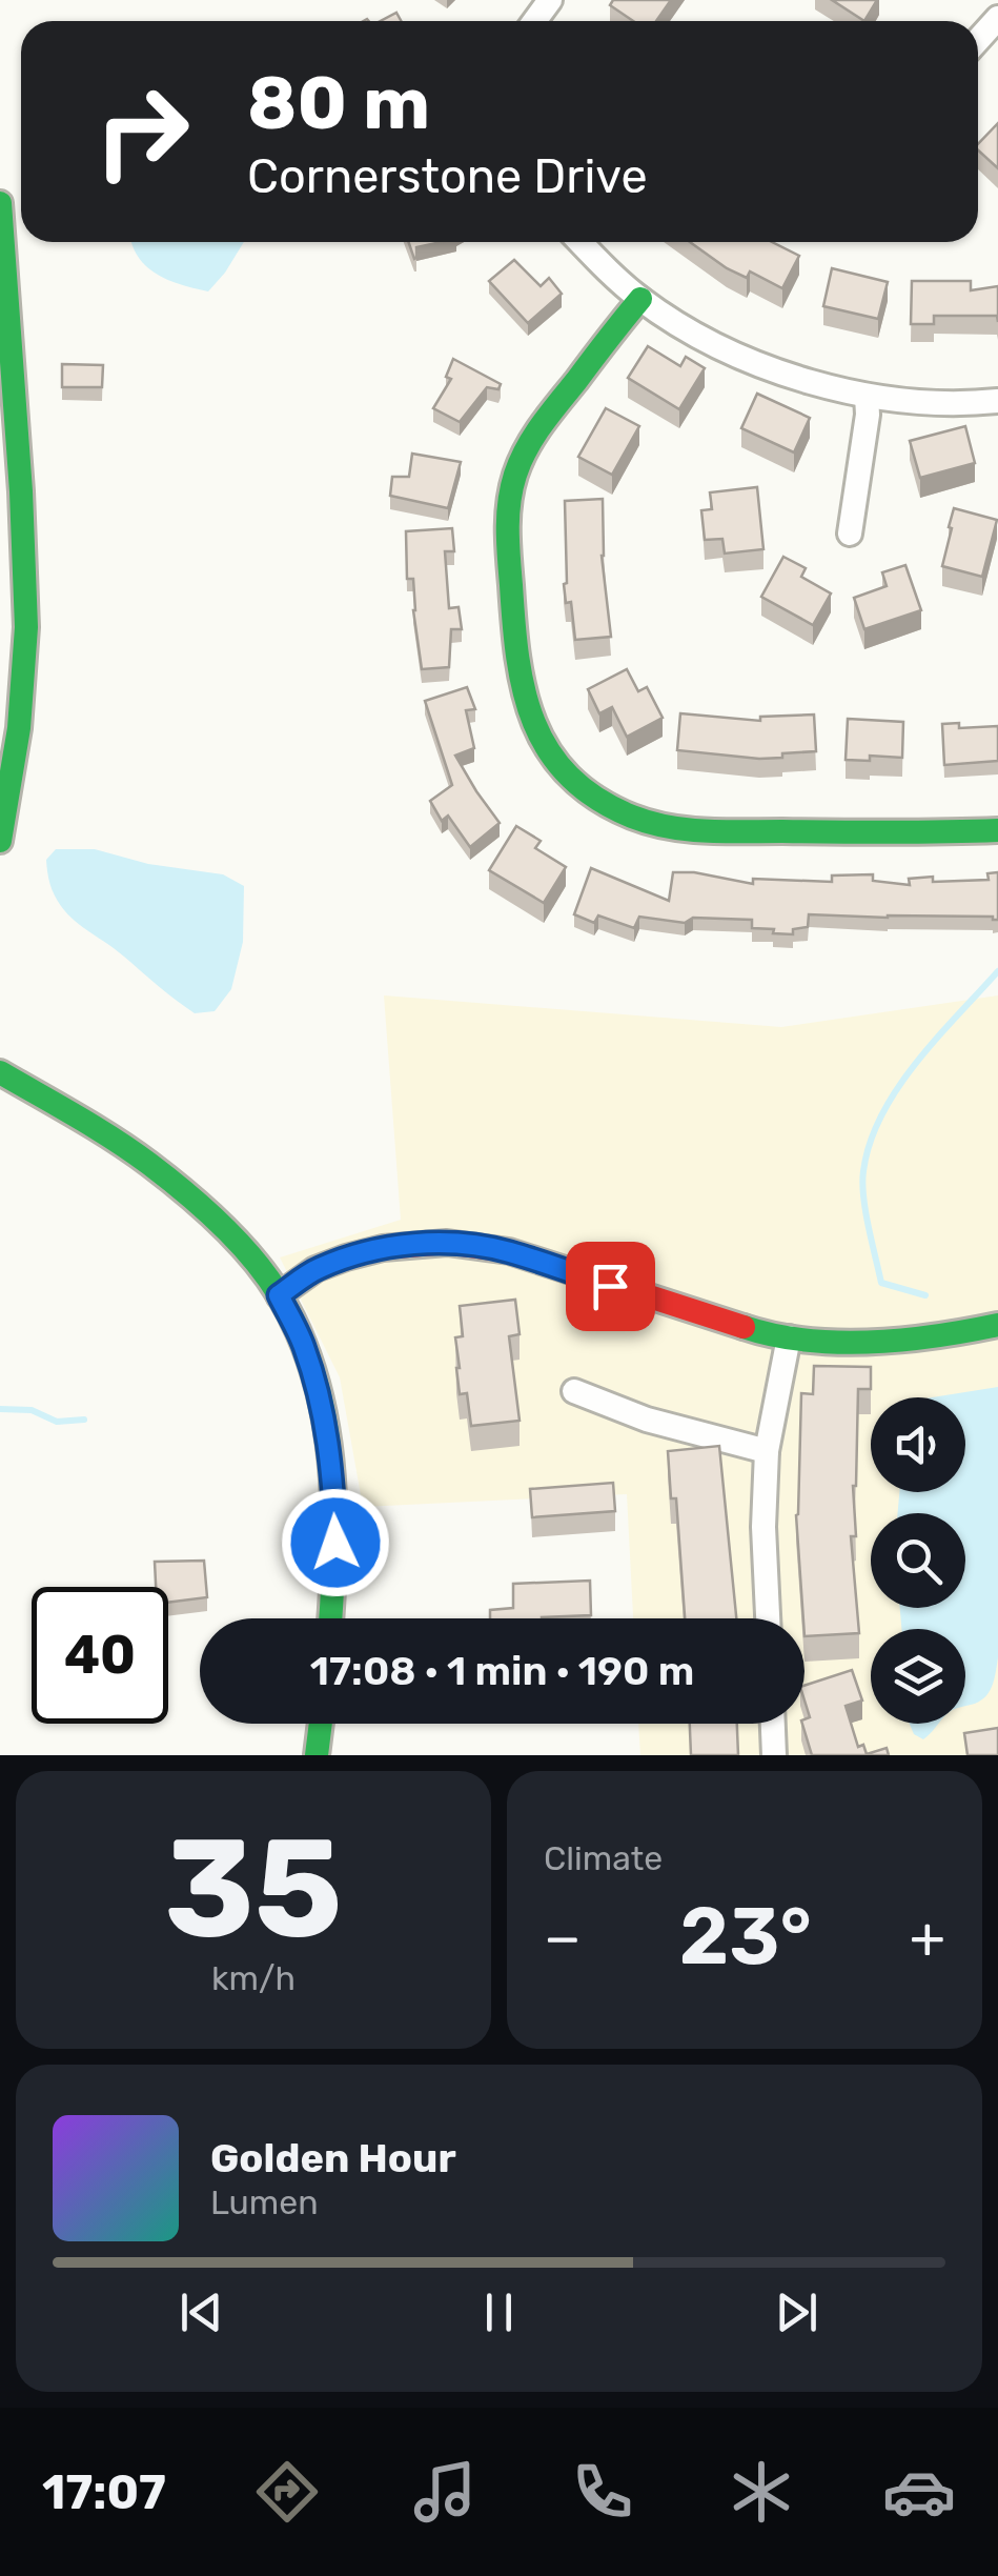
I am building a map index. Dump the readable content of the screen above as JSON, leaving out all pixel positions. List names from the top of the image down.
{
  "page": {
    "turn": ["80 m", "Cornerstone Drive"],
    "limit": "40",
    "trip": "17:08 · 1 min · 190 m",
    "tile": [
      ["35", "km/h"],
      "Climate"
    ],
    "heat": ["−", "23°", "+"],
    "song": ["Golden Hour", "Lumen"],
    "tabs": "17:07"
  }
}
